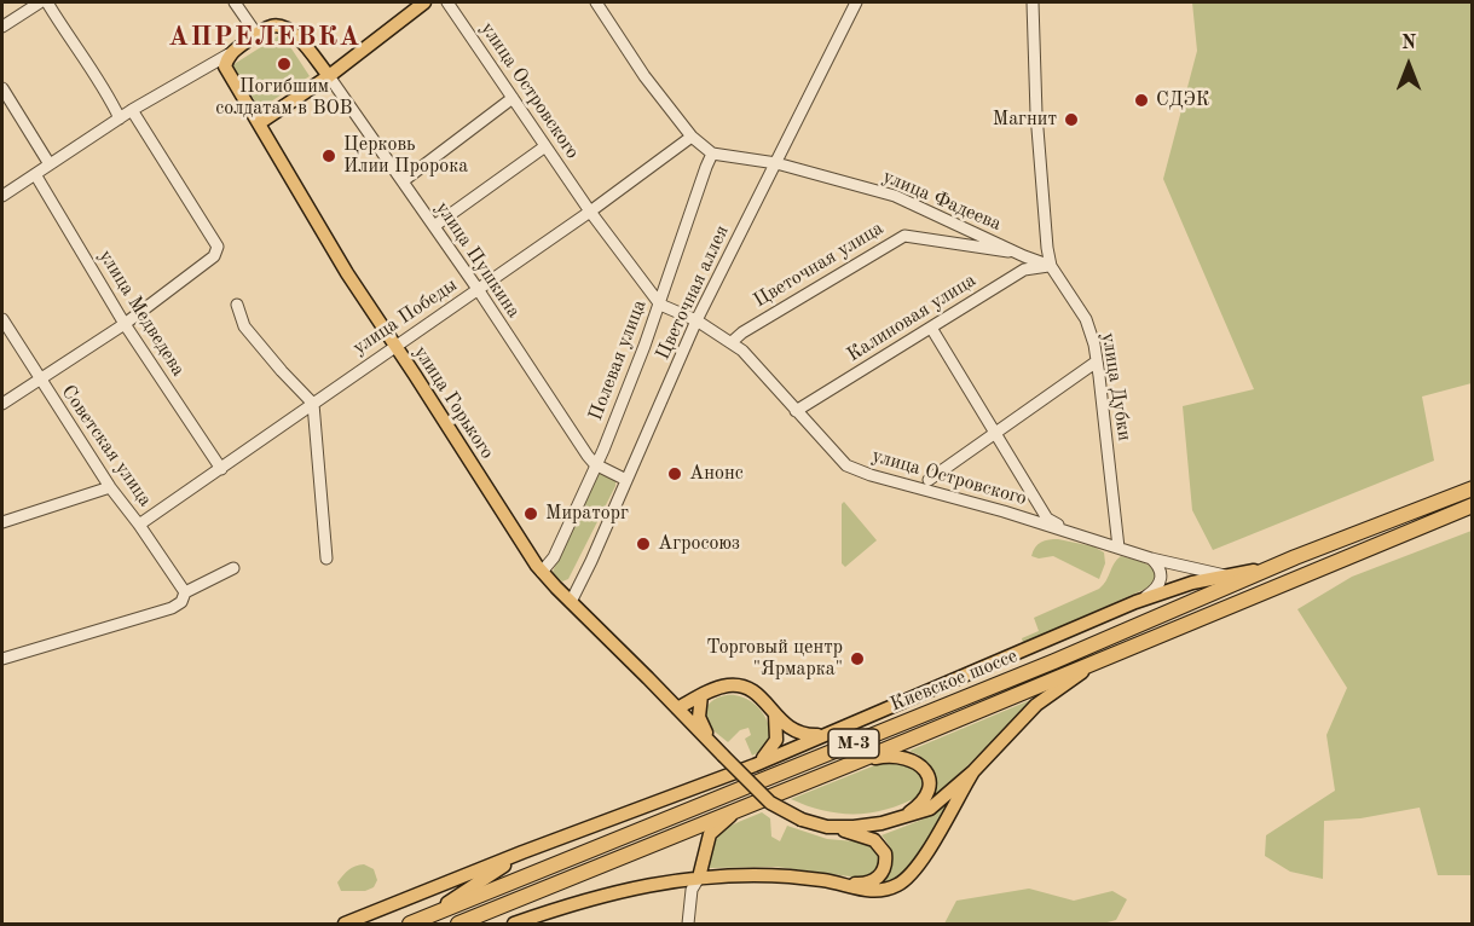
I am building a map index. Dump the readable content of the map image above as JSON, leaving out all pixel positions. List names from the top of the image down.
{
  "streets": {
    "highway": ["Киевское шоссе", "М-3"],
    "main road": ["улица Горького"],
    "street": [
      "улица Островского",
      "улица Фадеева",
      "улица Пушкина",
      "Цветочная улица",
      "Цветочная аллея",
      "улица Медведева",
      "улица Победы",
      "Калиновая улица",
      "Полевая улица",
      "улица Дубки",
      "Советская улица"
    ]
  },
  "crossings": [
    ["улица Островского", "Цветочная улица"],
    ["улица Островского", "Цветочная аллея"],
    ["улица Островского", "улица Победы"],
    ["улица Островского", "Калиновая улица"],
    ["улица Островского", "Полевая улица"],
    ["улица Островского", "улица Дубки"],
    ["улица Фадеева", "Цветочная улица"],
    ["улица Фадеева", "Цветочная аллея"],
    ["улица Фадеева", "Калиновая улица"],
    ["улица Фадеева", "Полевая улица"],
    ["улица Фадеева", "улица Дубки"],
    ["улица Пушкина", "улица Победы"],
    ["улица Пушкина", "Полевая улица"],
    ["Цветочная аллея", "улица Горького"],
    ["улица Медведева", "улица Победы"],
    ["улица Победы", "улица Горького"],
    ["улица Победы", "Советская улица"],
    ["Калиновая улица", "улица Дубки"],
    ["Полевая улица", "улица Горького"]
  ],
  "districts": ["АПРЕЛЕВКА"],
  "places": [
    "Погибшим солдатам в ВОВ",
    "СДЭК",
    "Магнит",
    "Церковь Илии Пророка",
    "Анонс",
    "Мираторг",
    "Агросоюз",
    "Торговый центр \"Ярмарка\""
  ],
  "north": "top"
}
